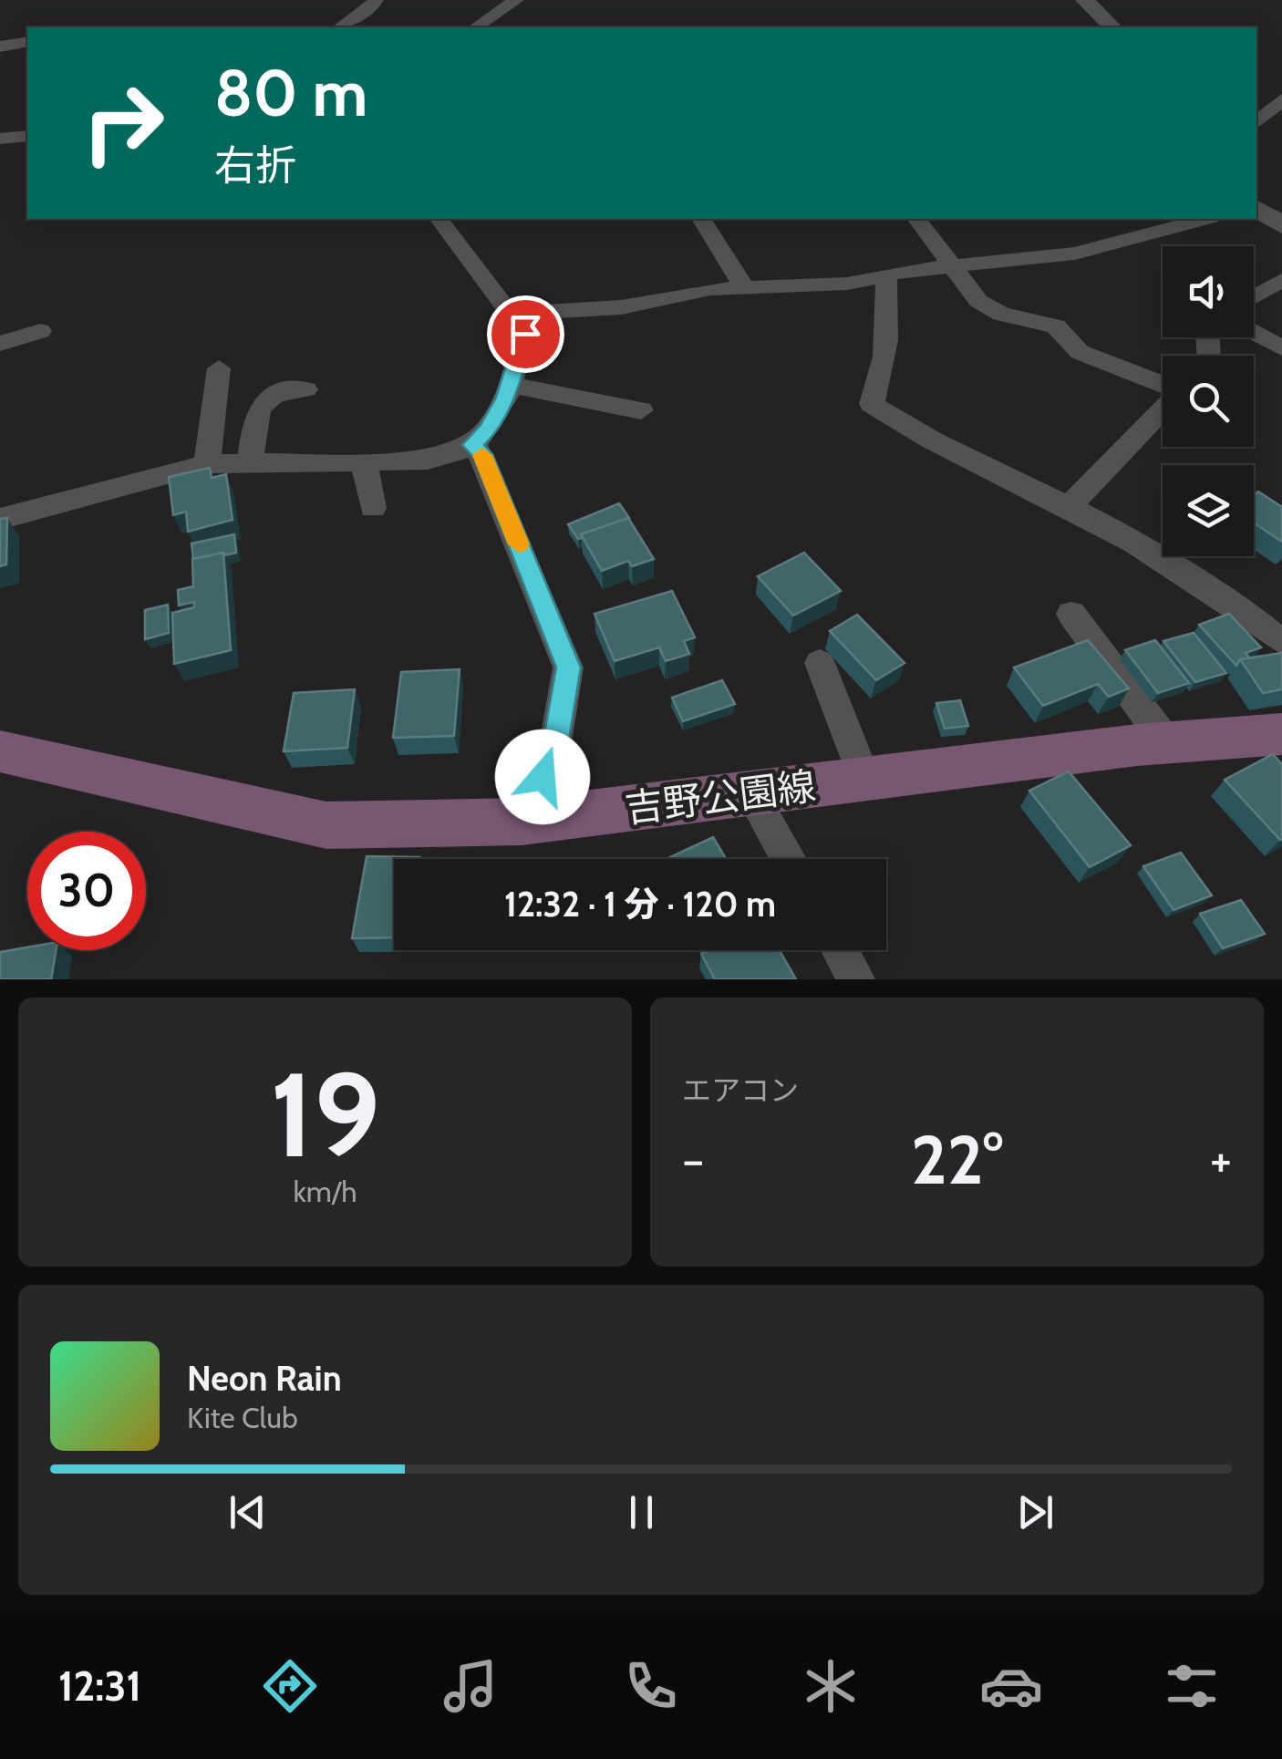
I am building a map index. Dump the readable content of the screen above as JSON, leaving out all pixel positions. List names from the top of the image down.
{
  "streets": {
    "main road": ["吉野公園線"]
  },
  "page": {
    "turn": ["80 m", "右折"],
    "limit": "30",
    "trip": "12:32 · 1 分 · 120 m",
    "tile": [
      ["19", "km/h"],
      "エアコン"
    ],
    "heat": ["−", "22°", "+"],
    "song": ["Neon Rain", "Kite Club"],
    "tabs": "12:31"
  }
}
